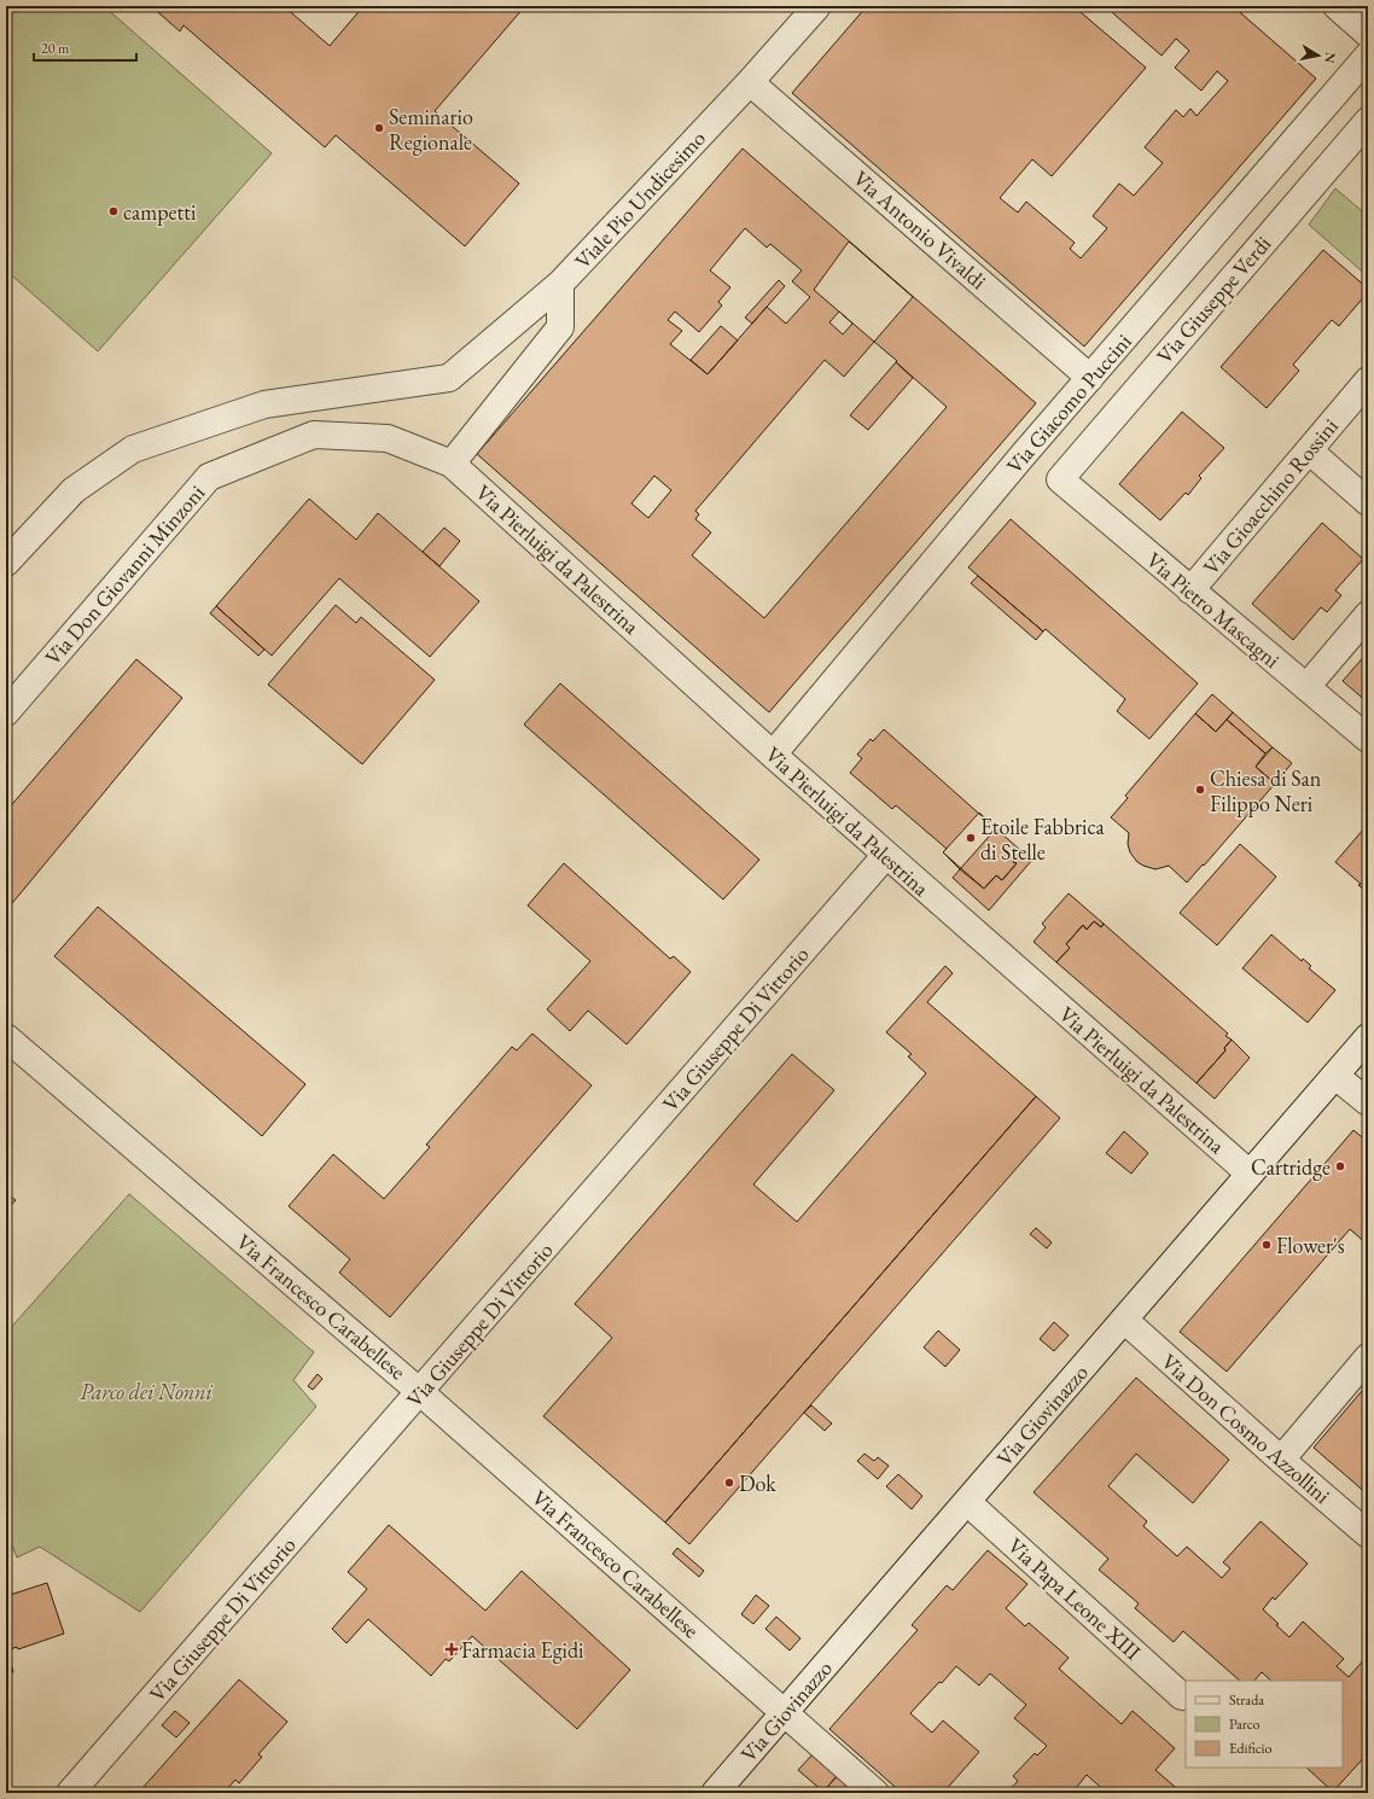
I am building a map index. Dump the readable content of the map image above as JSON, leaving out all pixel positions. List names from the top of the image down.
{
  "streets": {
    "street": [
      "Viale Pio Undicesimo",
      "Via Antonio Vivaldi",
      "Via Giuseppe Verdi",
      "Via Giacomo Puccini",
      "Via Gioacchino Rossini",
      "Via Pierluigi da Palestrina",
      "Via Don Giovanni Minzoni",
      "Via Pietro Mascagni",
      "Via Giuseppe Di Vittorio",
      "Via Francesco Carabellese",
      "Via Giovinazzo",
      "Via Don Cosmo Azzollini",
      "Via Papa Leone XIII"
    ]
  },
  "crossings": [
    ["Viale Pio Undicesimo", "Via Antonio Vivaldi"],
    ["Via Antonio Vivaldi", "Via Giacomo Puccini"],
    ["Via Giuseppe Verdi", "Via Pietro Mascagni"],
    ["Via Giacomo Puccini", "Via Pierluigi da Palestrina"],
    ["Via Gioacchino Rossini", "Via Pietro Mascagni"],
    ["Via Pierluigi da Palestrina", "Via Don Giovanni Minzoni"],
    ["Via Pierluigi da Palestrina", "Via Giuseppe Di Vittorio"],
    ["Via Pierluigi da Palestrina", "Via Giovinazzo"],
    ["Via Giuseppe Di Vittorio", "Via Francesco Carabellese"],
    ["Via Francesco Carabellese", "Via Giovinazzo"],
    ["Via Giovinazzo", "Via Don Cosmo Azzollini"],
    ["Via Giovinazzo", "Via Papa Leone XIII"]
  ],
  "parks": ["Parco dei Nonni"],
  "places": {
    "other": [
      "Seminario Regionale",
      "campetti",
      "Chiesa di San Filippo Neri",
      "Etoile Fabbrica di Stelle",
      "Cartridge",
      "Flower's",
      "Dok"
    ],
    "health": ["Farmacia Egidi"]
  },
  "legend": ["Strada", "Parco", "Edificio"],
  "scale_bar": "20 m",
  "north": "right"
}
